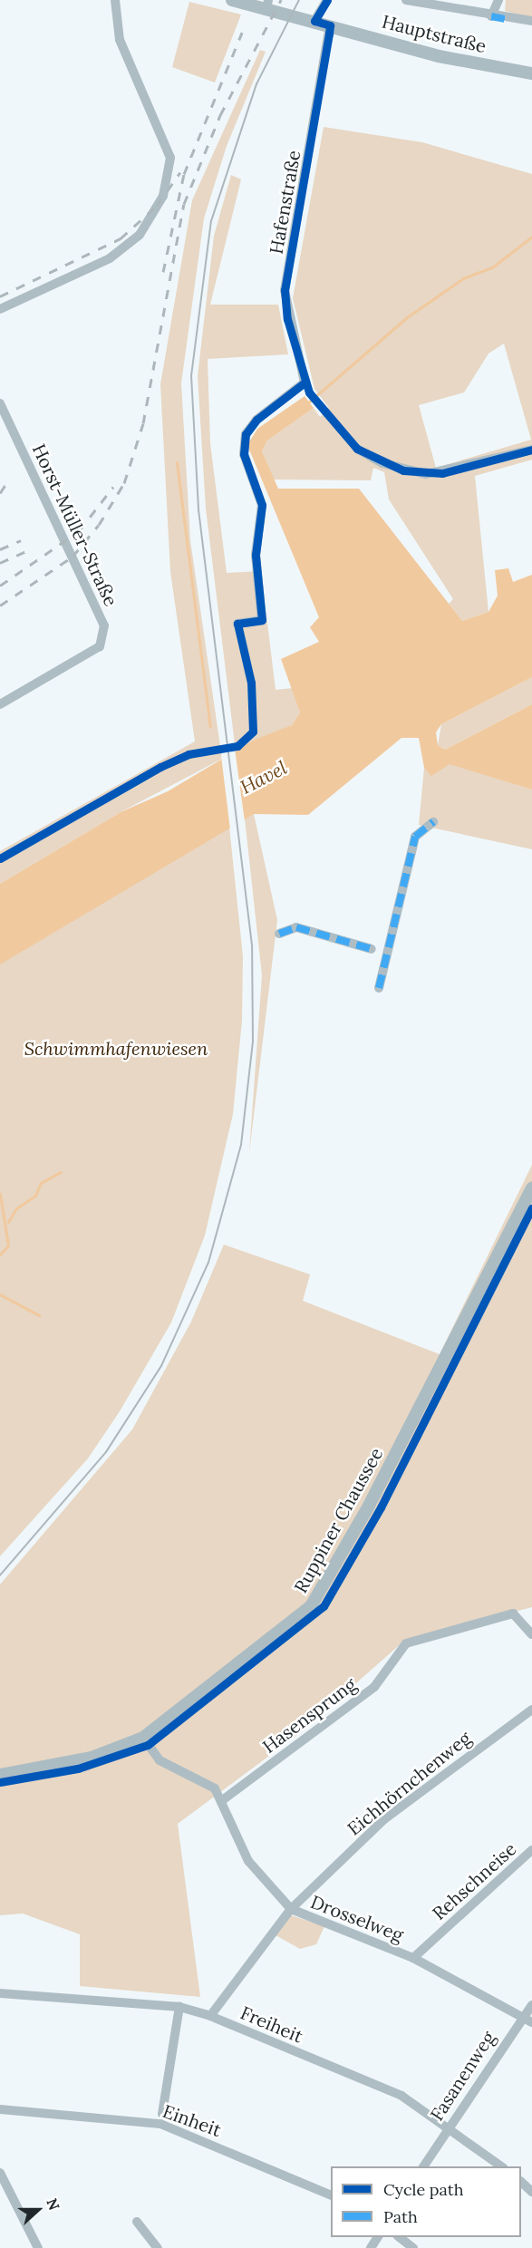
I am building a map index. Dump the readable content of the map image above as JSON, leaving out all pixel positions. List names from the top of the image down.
{
  "streets": {
    "main road": ["Hauptstraße", "Ruppiner Chaussee"],
    "street": [
      "Hafenstraße",
      "Horst-Müller-Straße",
      "Hasensprung",
      "Eichhörnchenweg",
      "Rehschneise",
      "Drosselweg",
      "Freiheit",
      "Fasanenweg",
      "Einheit"
    ]
  },
  "crossings": [
    ["Hauptstraße", "Hafenstraße"],
    ["Ruppiner Chaussee", "Drosselweg"],
    ["Hasensprung", "Drosselweg"],
    ["Eichhörnchenweg", "Drosselweg"],
    ["Eichhörnchenweg", "Freiheit"],
    ["Rehschneise", "Drosselweg"],
    ["Drosselweg", "Fasanenweg"],
    ["Freiheit", "Fasanenweg"]
  ],
  "water": ["Havel"],
  "parks": ["Schwimmhafenwiesen"],
  "legend": ["Cycle path", "Path"],
  "north": "right"
}
